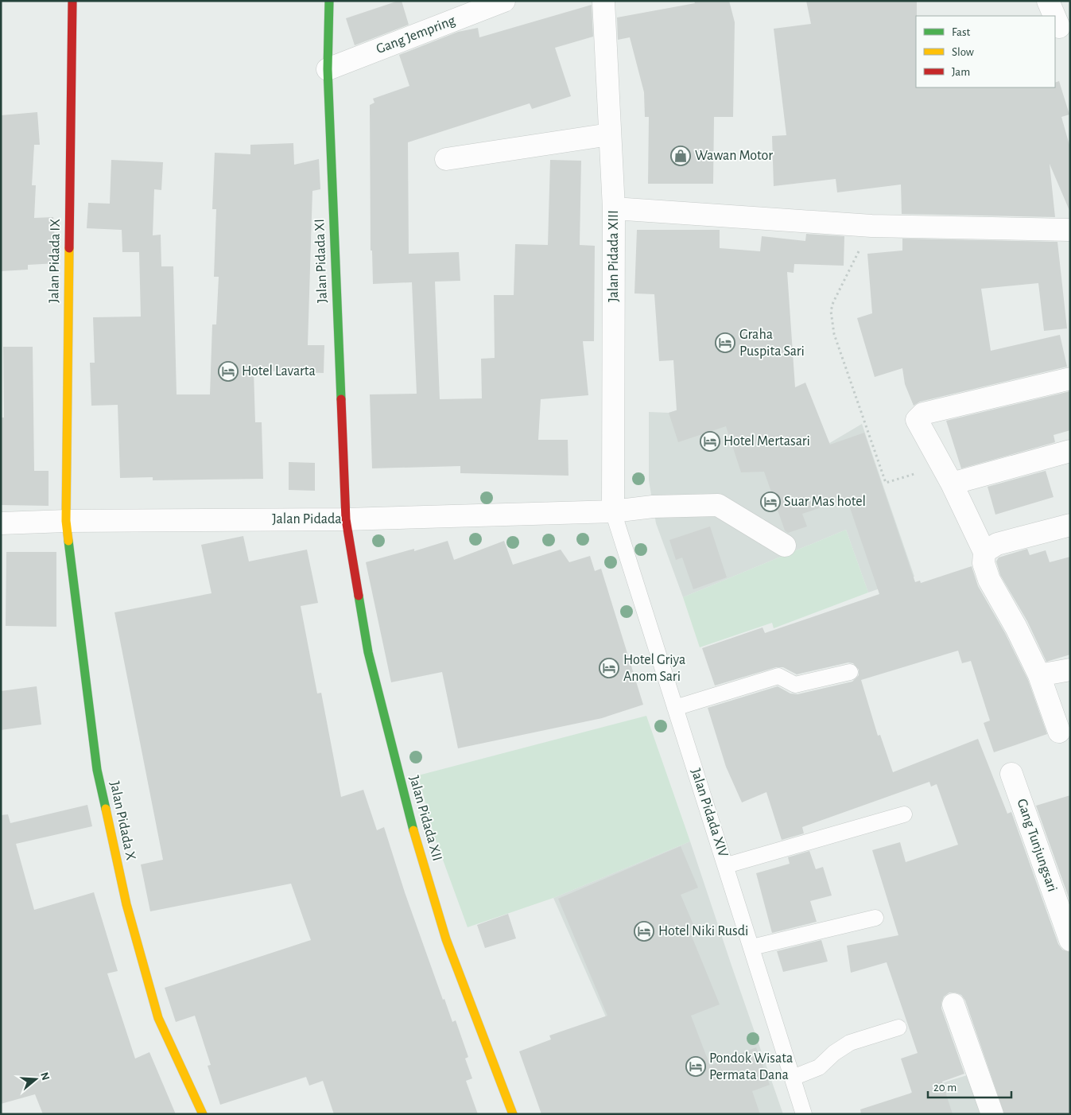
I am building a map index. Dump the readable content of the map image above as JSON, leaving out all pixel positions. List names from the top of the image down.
{
  "streets": {
    "street": [
      "Gang Jempring",
      "Jalan Pidada XIII",
      "Jalan Pidada IX",
      "Jalan Pidada XI",
      "Jalan Pidada",
      "Jalan Pidada XII",
      "Jalan Pidada X",
      "Gang Tunjungsari"
    ],
    "lane": ["Jalan Pidada XIV"]
  },
  "crossings": [
    ["Gang Jempring", "Jalan Pidada XI"],
    ["Jalan Pidada XIII", "Jalan Pidada"],
    ["Jalan Pidada XIII", "Jalan Pidada XIV"],
    ["Jalan Pidada IX", "Jalan Pidada"],
    ["Jalan Pidada IX", "Jalan Pidada X"],
    ["Jalan Pidada XI", "Jalan Pidada"],
    ["Jalan Pidada XI", "Jalan Pidada XII"],
    ["Jalan Pidada", "Jalan Pidada XIV"],
    ["Jalan Pidada", "Jalan Pidada XII"],
    ["Jalan Pidada", "Jalan Pidada X"]
  ],
  "places": {
    "shop": ["Wawan Motor"],
    "hotel": [
      "Graha Puspita Sari",
      "Hotel Lavarta",
      "Hotel Mertasari",
      "Suar Mas hotel",
      "Hotel Griya Anom Sari",
      "Hotel Niki Rusdi",
      "Pondok Wisata Permata Dana"
    ]
  },
  "legend": ["Fast", "Slow", "Jam"],
  "scale_bar": "20 m",
  "north": "right"
}
